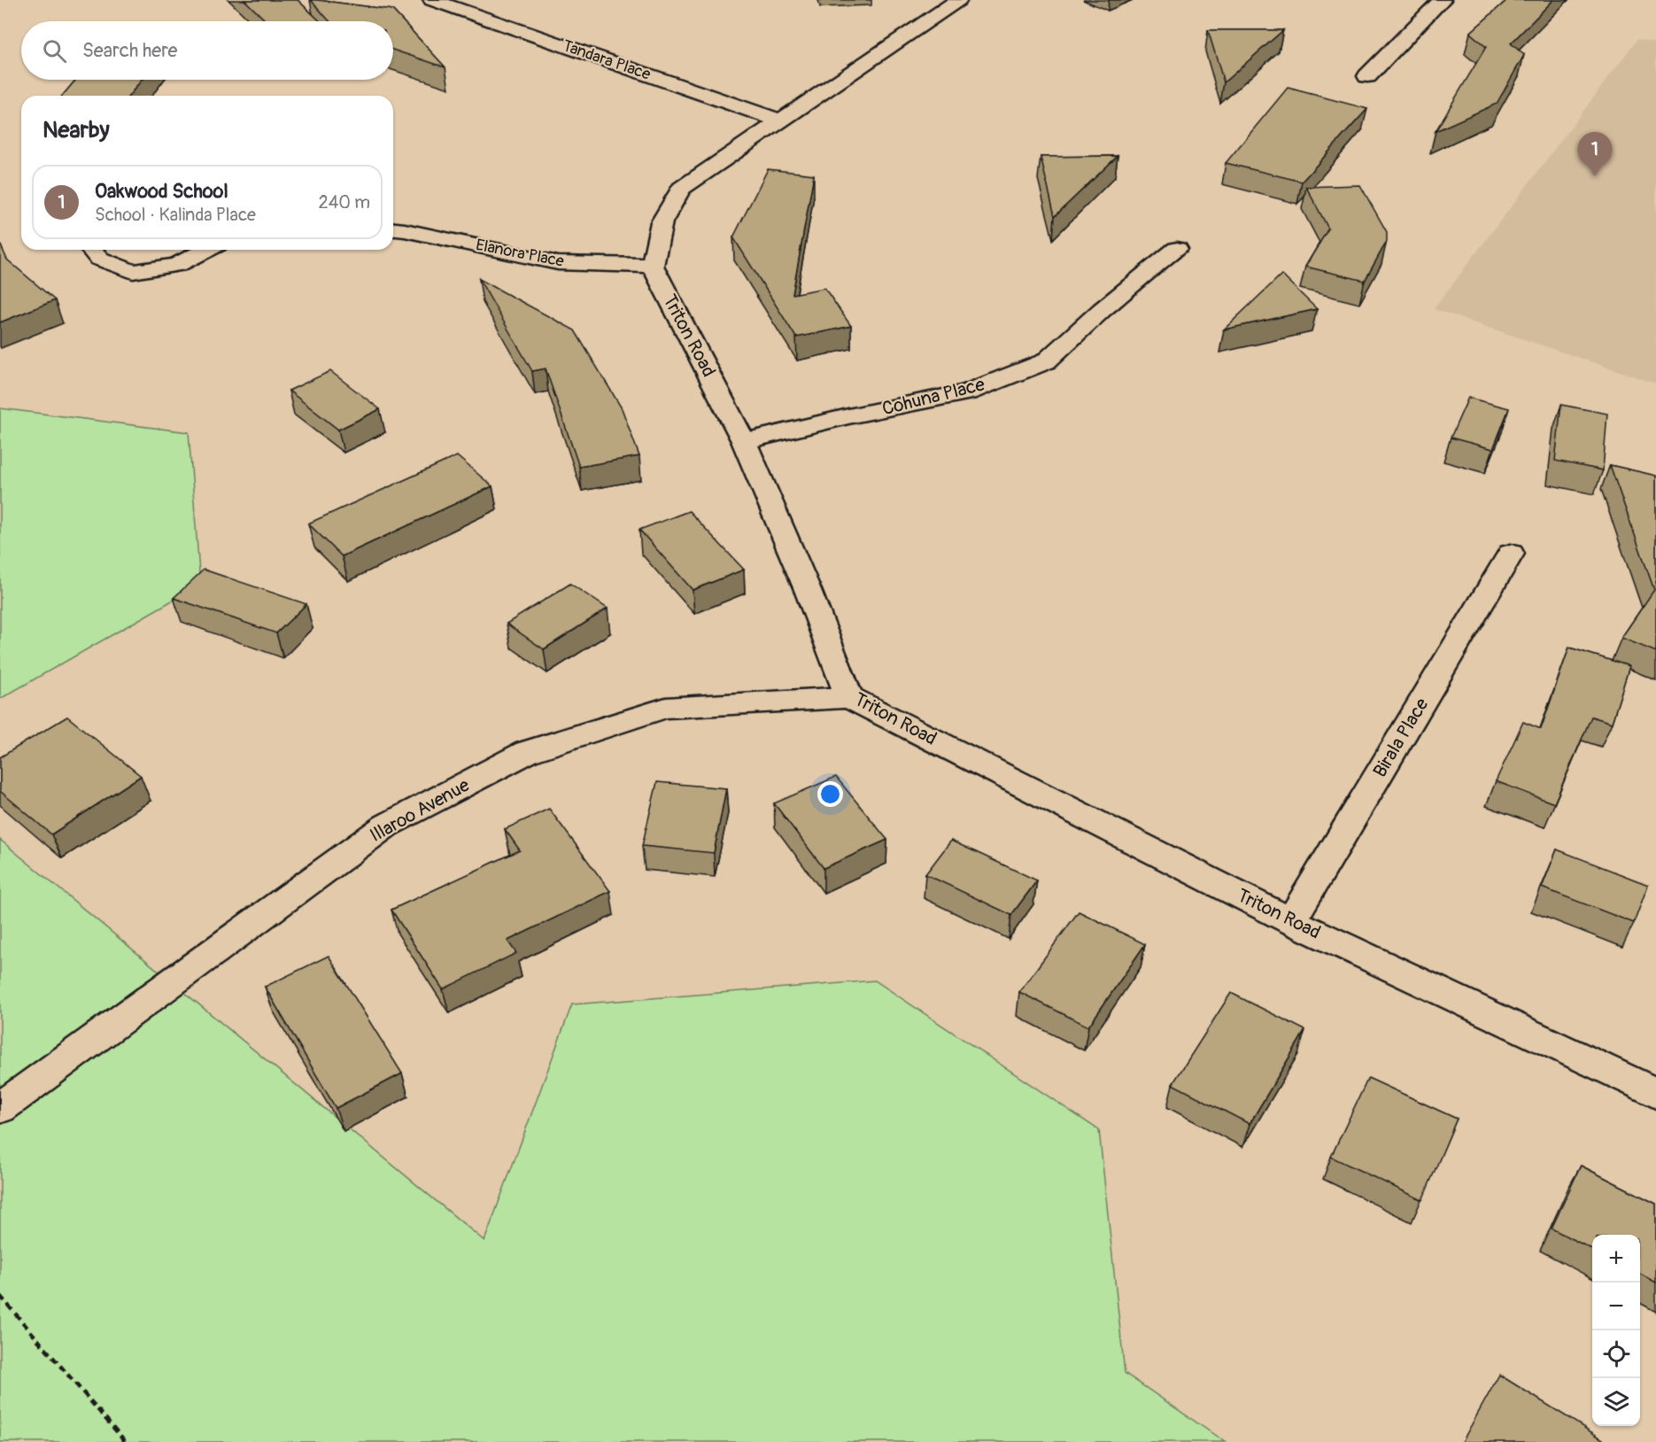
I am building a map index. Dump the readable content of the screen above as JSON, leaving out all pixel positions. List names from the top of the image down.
{
  "streets": {
    "street": [
      "Tandara Place",
      "Elanora Place",
      "Triton Road",
      "Cohuna Place",
      "Birala Place",
      "Illaroo Avenue"
    ]
  },
  "crossings": [
    ["Elanora Place", "Triton Road"],
    ["Triton Road", "Cohuna Place"],
    ["Triton Road", "Birala Place"],
    ["Triton Road", "Illaroo Avenue"]
  ],
  "page": {
    "search": "Search here",
    "heading": "Nearby",
    "pins": "1",
    "list": [
      {
        "mark": "1",
        "name": "Oakwood School",
        "note": "School · Kalinda Place",
        "value": "240 m"
      }
    ],
    "map_buttons": ["+", "−"]
  }
}
